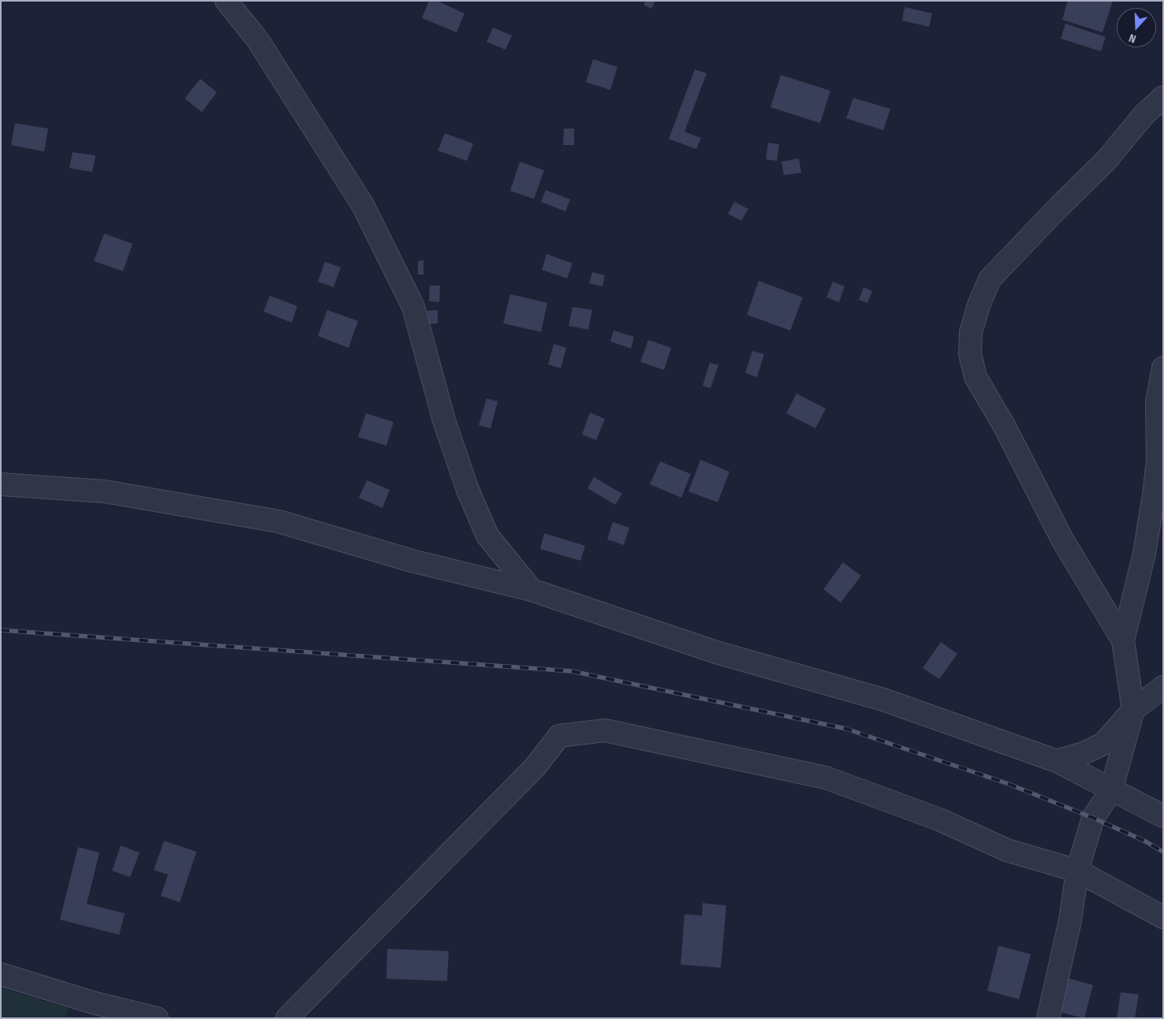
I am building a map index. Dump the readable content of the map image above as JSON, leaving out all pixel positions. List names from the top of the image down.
{
  "north": "bottom"
}
